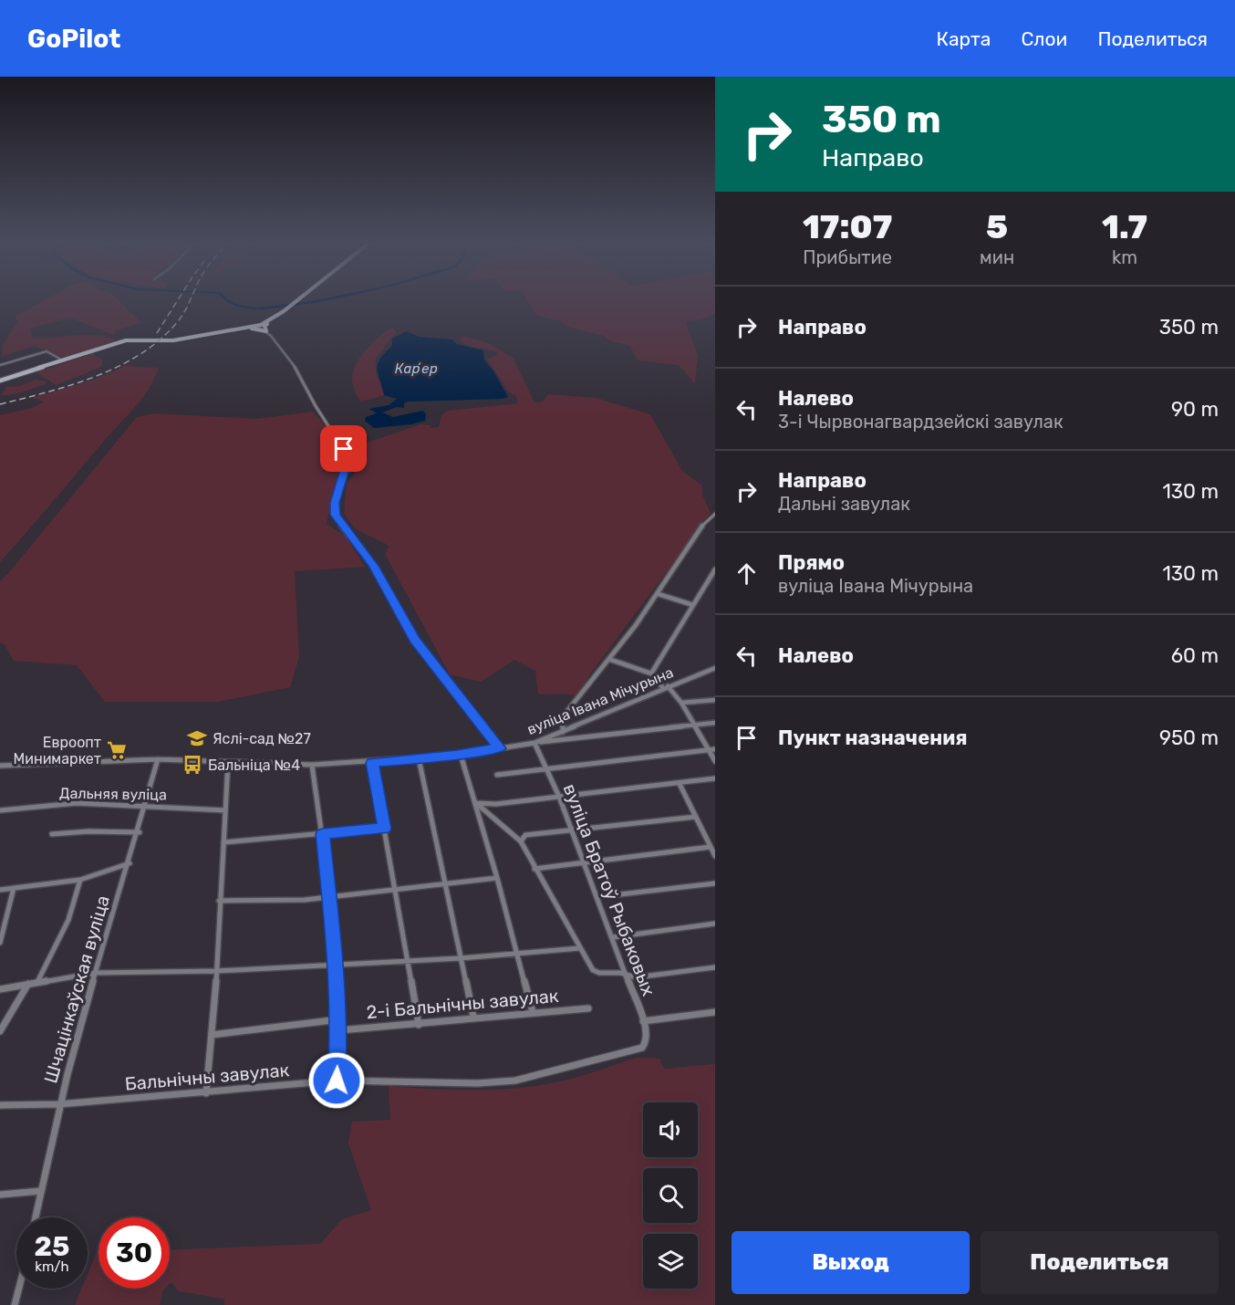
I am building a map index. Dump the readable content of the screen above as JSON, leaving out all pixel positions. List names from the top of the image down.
{
  "streets": {
    "street": [
      "вуліца Івана Мічурына",
      "Дальняя вуліца",
      "вуліца Братоў Рыбаковых",
      "Шчацінкаўская вуліца",
      "2-і Бальнічны завулак",
      "Бальнічны завулак"
    ]
  },
  "crossings": [
    ["вуліца Івана Мічурына", "вуліца Братоў Рыбаковых"],
    ["вуліца Івана Мічурына", "Шчацінкаўская вуліца"],
    ["Дальняя вуліца", "Шчацінкаўская вуліца"],
    ["вуліца Братоў Рыбаковых", "Бальнічны завулак"],
    ["Шчацінкаўская вуліца", "Бальнічны завулак"]
  ],
  "water": ["Карʼер"],
  "places": {
    "school or university": ["Яслі-сад №27"],
    "supermarket": ["Евроопт Минимаркет"],
    "bus stop": ["Бальніца №4"]
  },
  "page": {
    "header": "GoPilot",
    "nav": ["Карта", "Слои", "Поделиться"],
    "turn": ["350 m", "Направо"],
    "eta": [
      "17:07",
      "Прибытие",
      "5",
      "мин",
      "1.7",
      "km"
    ],
    "list": [
      {
        "name": "Направо",
        "value": "350 m"
      },
      {
        "name": "Налево",
        "note": "3-і Чырвонагвардзейскі завулак",
        "value": "90 m"
      },
      {
        "name": "Направо",
        "note": "Дальні завулак",
        "value": "130 m"
      },
      {
        "name": "Прямо",
        "note": "вуліца Івана Мічурына",
        "value": "130 m"
      },
      {
        "name": "Налево",
        "value": "60 m"
      },
      {
        "name": "Пункт назначения",
        "value": "950 m"
      }
    ],
    "speed": "25 km/h",
    "limit": "30",
    "buttons": ["Выход", "Поделиться"]
  }
}
